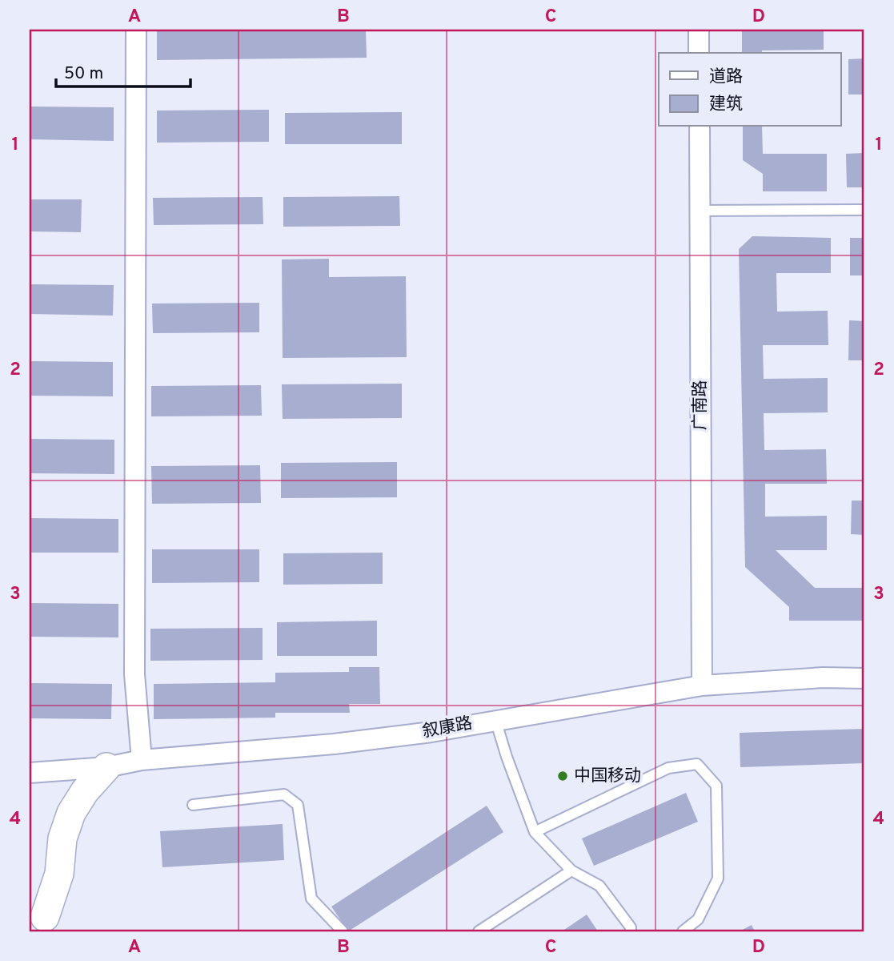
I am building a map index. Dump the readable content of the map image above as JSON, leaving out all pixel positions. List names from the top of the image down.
{
  "streets": {
    "street": ["广南路", "叙康路"]
  },
  "crossings": [
    ["广南路", "叙康路"]
  ],
  "places": ["中国移动"],
  "legend": ["道路", "建筑"],
  "scale_bar": "50 m",
  "grid": {
    "columns": [
      "A",
      "B",
      "C",
      "D"
    ],
    "rows": [
      "1",
      "2",
      "3",
      "4"
    ]
  }
}
